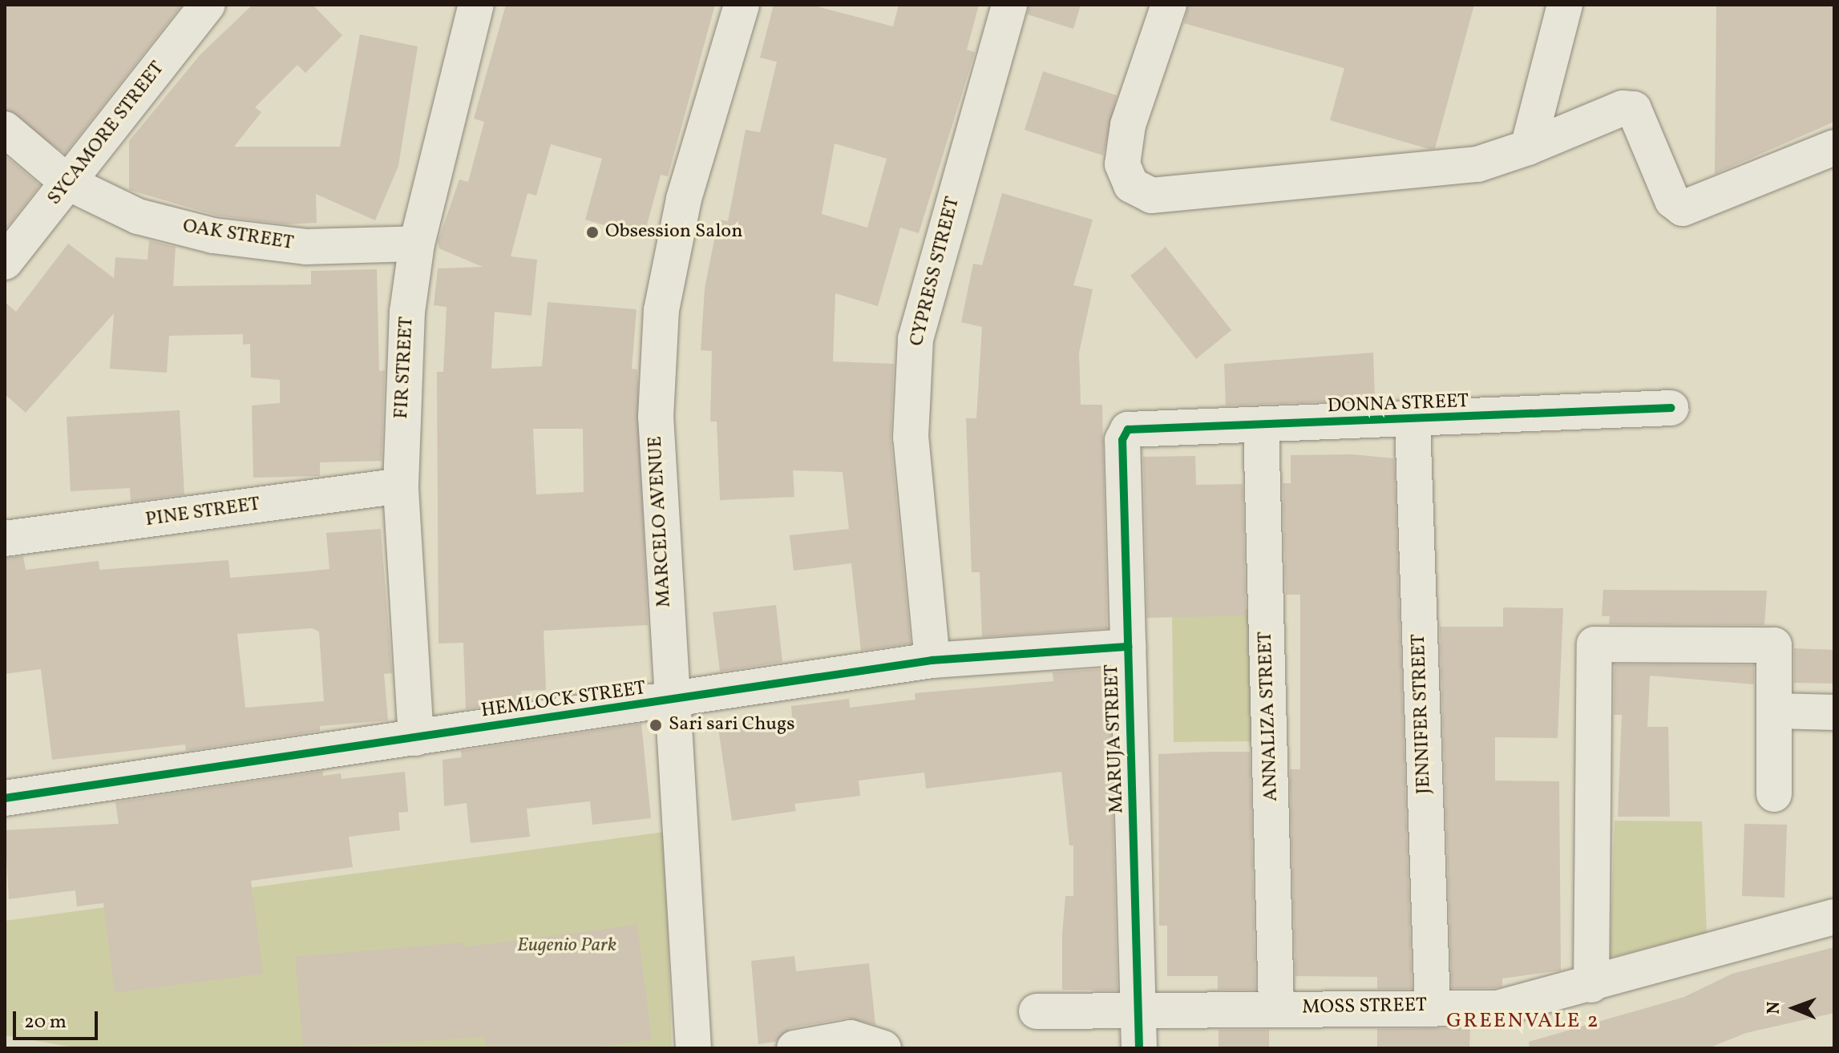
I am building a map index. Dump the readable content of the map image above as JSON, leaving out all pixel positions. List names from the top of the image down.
{
  "streets": {
    "street": [
      "SYCAMORE STREET",
      "OAK STREET",
      "CYPRESS STREET",
      "FIR STREET",
      "DONNA STREET",
      "PINE STREET",
      "MARCELO AVENUE",
      "HEMLOCK STREET",
      "JENNIFER STREET",
      "ANNALIZA STREET",
      "MARUJA STREET",
      "MOSS STREET"
    ]
  },
  "crossings": [
    ["SYCAMORE STREET", "OAK STREET"],
    ["OAK STREET", "FIR STREET"],
    ["CYPRESS STREET", "HEMLOCK STREET"],
    ["FIR STREET", "PINE STREET"],
    ["FIR STREET", "HEMLOCK STREET"],
    ["DONNA STREET", "JENNIFER STREET"],
    ["DONNA STREET", "ANNALIZA STREET"],
    ["DONNA STREET", "MARUJA STREET"],
    ["MARCELO AVENUE", "HEMLOCK STREET"],
    ["HEMLOCK STREET", "MARUJA STREET"],
    ["JENNIFER STREET", "MOSS STREET"],
    ["ANNALIZA STREET", "MOSS STREET"],
    ["MARUJA STREET", "MOSS STREET"]
  ],
  "districts": ["GREENVALE 2"],
  "parks": ["Eugenio Park"],
  "places": ["Obsession Salon", "Sari sari Chugs"],
  "scale_bar": "20 m",
  "north": "left"
}
